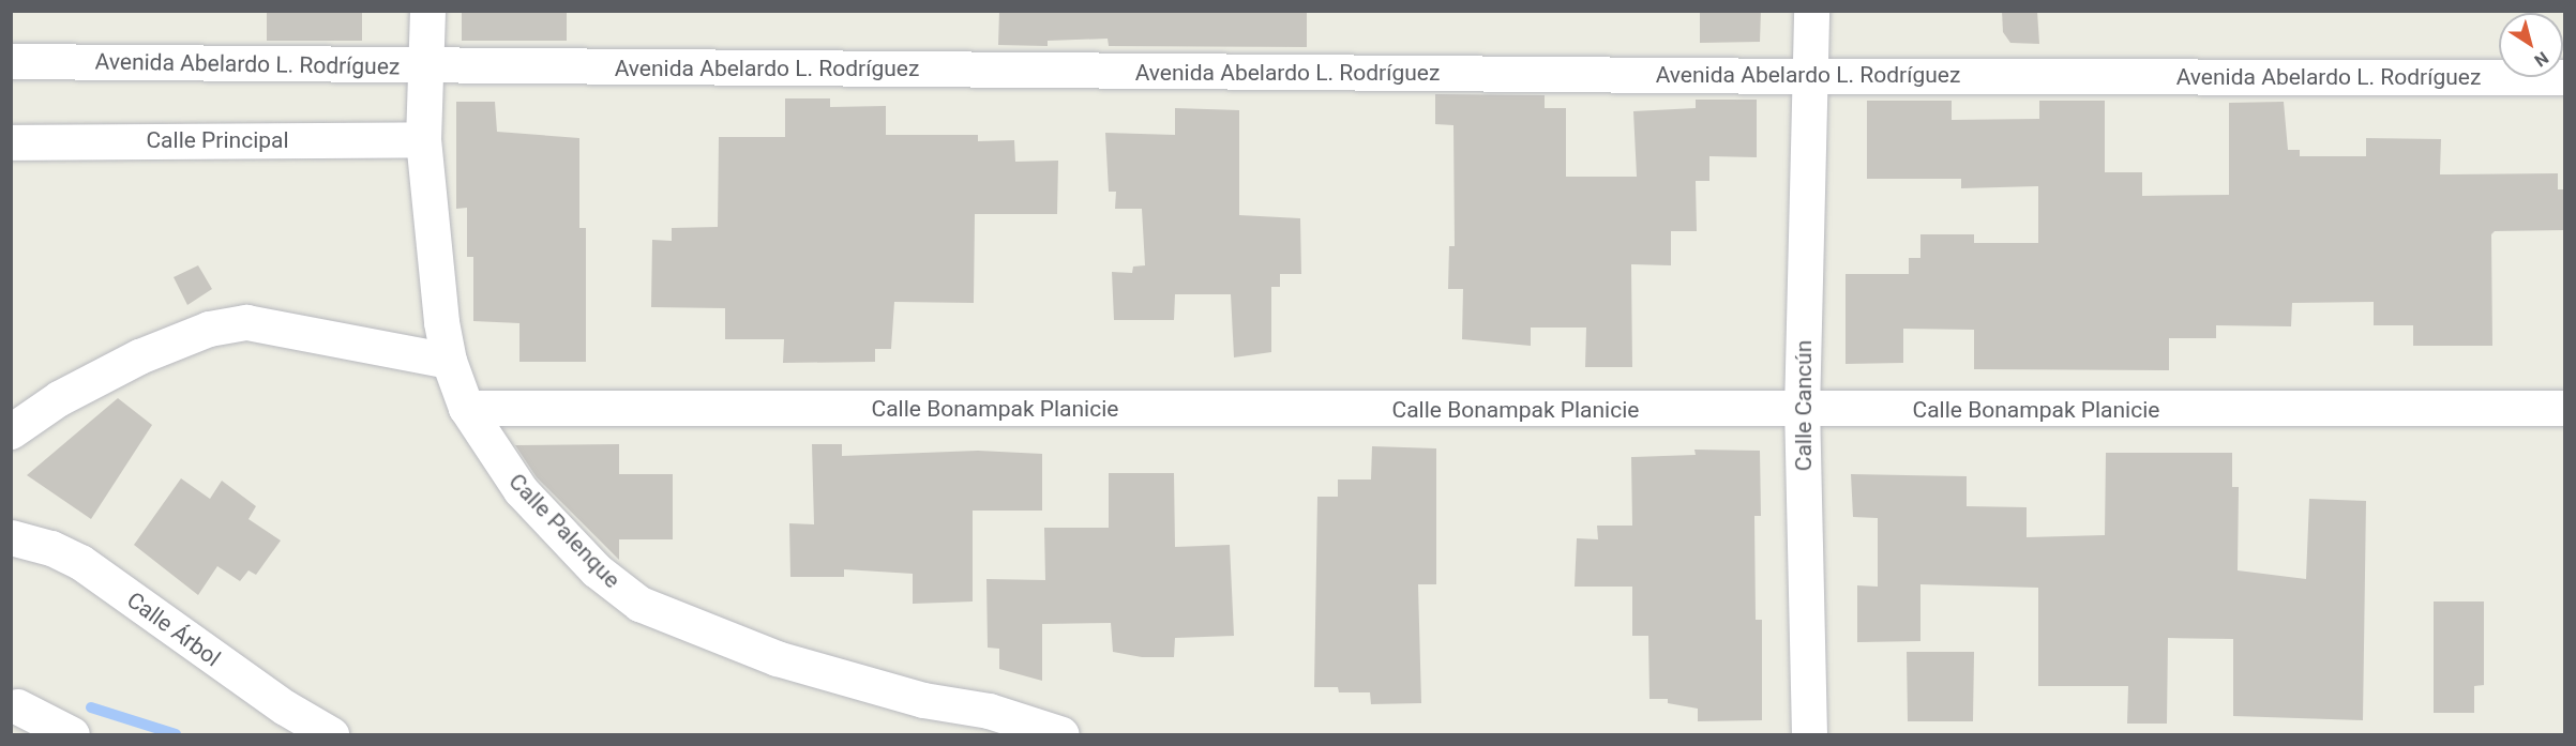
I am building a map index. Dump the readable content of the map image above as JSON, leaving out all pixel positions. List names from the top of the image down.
{
  "streets": {
    "street": [
      "Avenida Abelardo L. Rodríguez",
      "Calle Principal",
      "Calle Cancún",
      "Calle Bonampak Planicie",
      "Calle Palenque",
      "Calle Árbol"
    ]
  },
  "crossings": [
    ["Avenida Abelardo L. Rodríguez", "Calle Cancún"],
    ["Avenida Abelardo L. Rodríguez", "Calle Palenque"],
    ["Calle Principal", "Calle Palenque"],
    ["Calle Cancún", "Calle Bonampak Planicie"],
    ["Calle Bonampak Planicie", "Calle Palenque"]
  ],
  "north": "bottom right"
}
